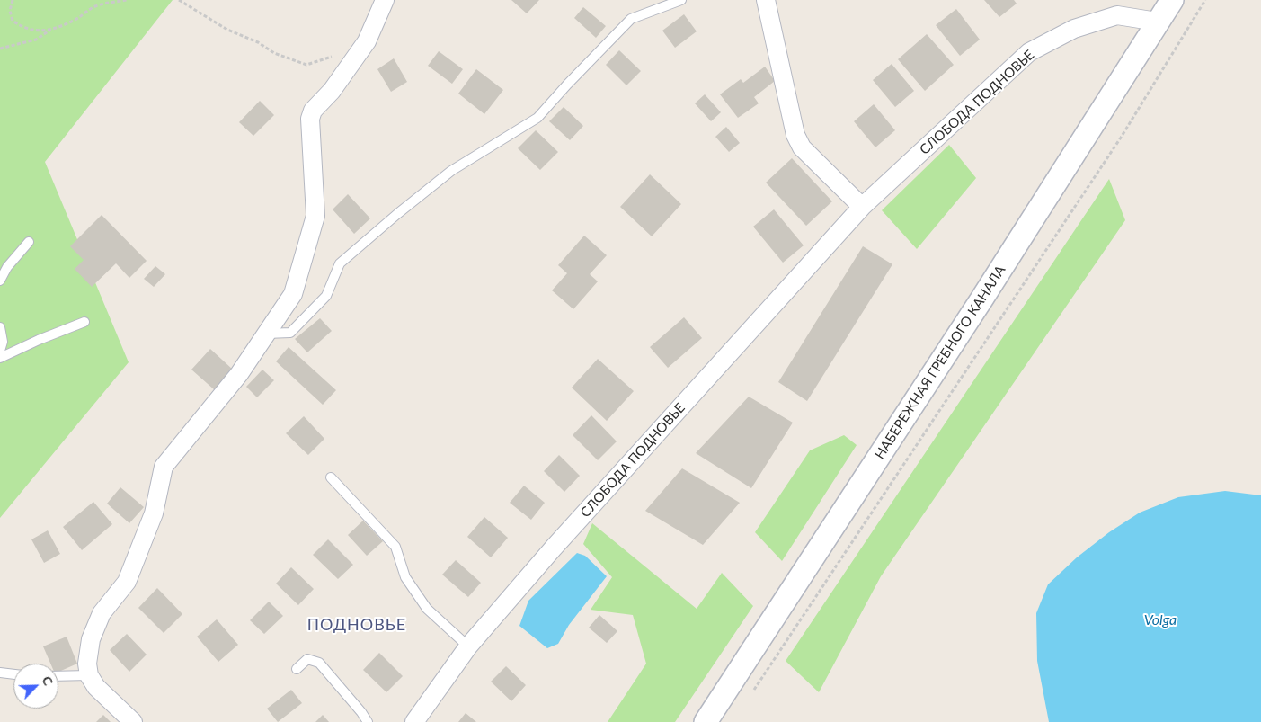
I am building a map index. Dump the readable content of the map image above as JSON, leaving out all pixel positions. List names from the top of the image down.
{
  "streets": {
    "street": ["СЛОБОДА ПОДНОВЬЕ", "НАБЕРЕЖНАЯ ГРЕБНОГО КАНАЛА"]
  },
  "crossings": [
    ["СЛОБОДА ПОДНОВЬЕ", "НАБЕРЕЖНАЯ ГРЕБНОГО КАНАЛА"]
  ],
  "districts": ["ПОДНОВЬЕ"],
  "water": ["Volga"],
  "north": "top right"
}
